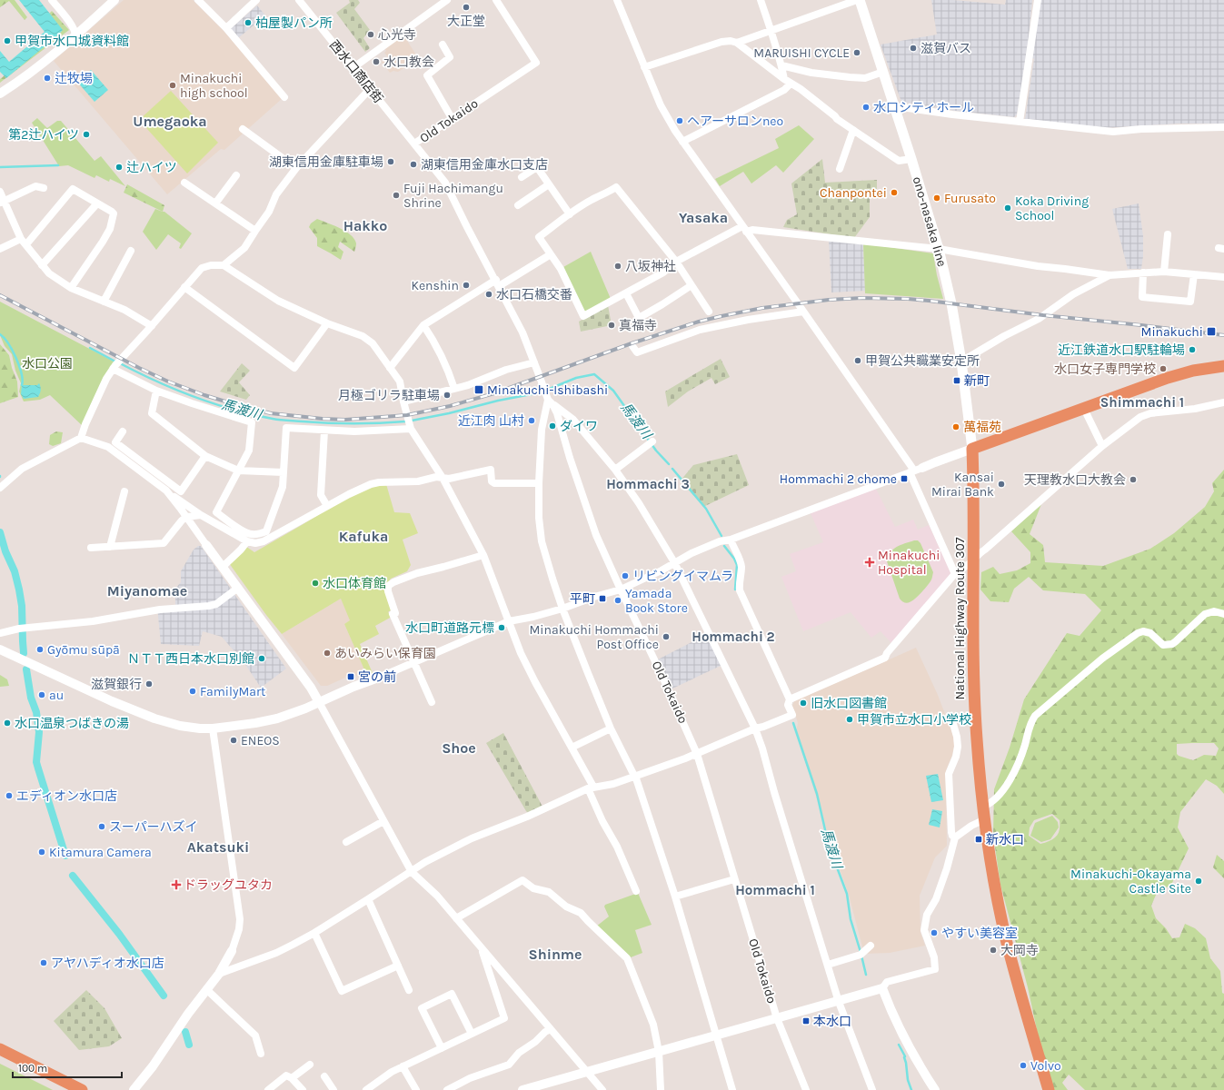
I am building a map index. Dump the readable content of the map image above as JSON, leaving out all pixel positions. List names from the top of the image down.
{
  "streets": {
    "highway": ["National Highway Route 307"],
    "main road": ["ono-nasaka line"],
    "street": ["西水口商店街", "Old Tokaido"]
  },
  "crossings": [
    ["西水口商店街", "Old Tokaido"],
    ["ono-nasaka line", "National Highway Route 307"]
  ],
  "districts": [
    "Umegaoka",
    "Yasaka",
    "Hakko",
    "Shimmachi 1",
    "Hommachi 3",
    "Kafuka",
    "Miyanomae",
    "Hommachi 2",
    "Shoe",
    "Akatsuki",
    "Hommachi 1",
    "Shinme"
  ],
  "water": ["馬渡川"],
  "parks": ["水口公園"],
  "places": {
    "other": [
      "大正堂",
      "柏屋製パン所",
      "心光寺",
      "甲賀市水口城資料館",
      "滋賀バス",
      "MARUISHI CYCLE",
      "水口教会",
      "辻牧場",
      "Minakuchi high school",
      "水口シティホール",
      "ヘアーサロンneo",
      "第2辻ハイツ",
      "湖東信用金庫駐車場",
      "湖東信用金庫水口支店",
      "辻ハイツ",
      "Chanpontei",
      "Fuji Hachimangu Shrine",
      "Furusato",
      "Koka Driving School",
      "八坂神社",
      "Kenshin",
      "水口石橋交番",
      "真福寺",
      "近江鉄道水口駅駐輪場",
      "甲賀公共職業安定所",
      "水口女子専門学校",
      "月極ゴリラ駐車場",
      "近江肉 山村",
      "ダイワ",
      "萬福苑",
      "天理教水口大教会",
      "Kansai Mirai Bank",
      "リビングイマムラ",
      "水口体育館",
      "Yamada Book Store",
      "水口町道路元標",
      "Minakuchi Hommachi Post Office",
      "Gyōmu sūpā",
      "あいみらい保育園",
      "ＮＴＴ西日本水口別館",
      "滋賀銀行",
      "FamilyMart",
      "au",
      "旧水口図書館",
      "甲賀市立水口小学校",
      "水口温泉つばきの湯",
      "ENEOS",
      "エディオン水口店",
      "スーパーハズイ",
      "Kitamura Camera",
      "Minakuchi-Okayama Castle Site",
      "やすい美容室",
      "大岡寺",
      "アヤハディオ水口店",
      "Volvo"
    ],
    "transit": [
      "Minakuchi",
      "新町",
      "Minakuchi-Ishibashi",
      "Hommachi 2 chome",
      "平町",
      "宮の前",
      "新水口",
      "本水口"
    ],
    "health": ["Minakuchi Hospital", "ドラッグユタカ"]
  },
  "scale_bar": "100 m"
}
